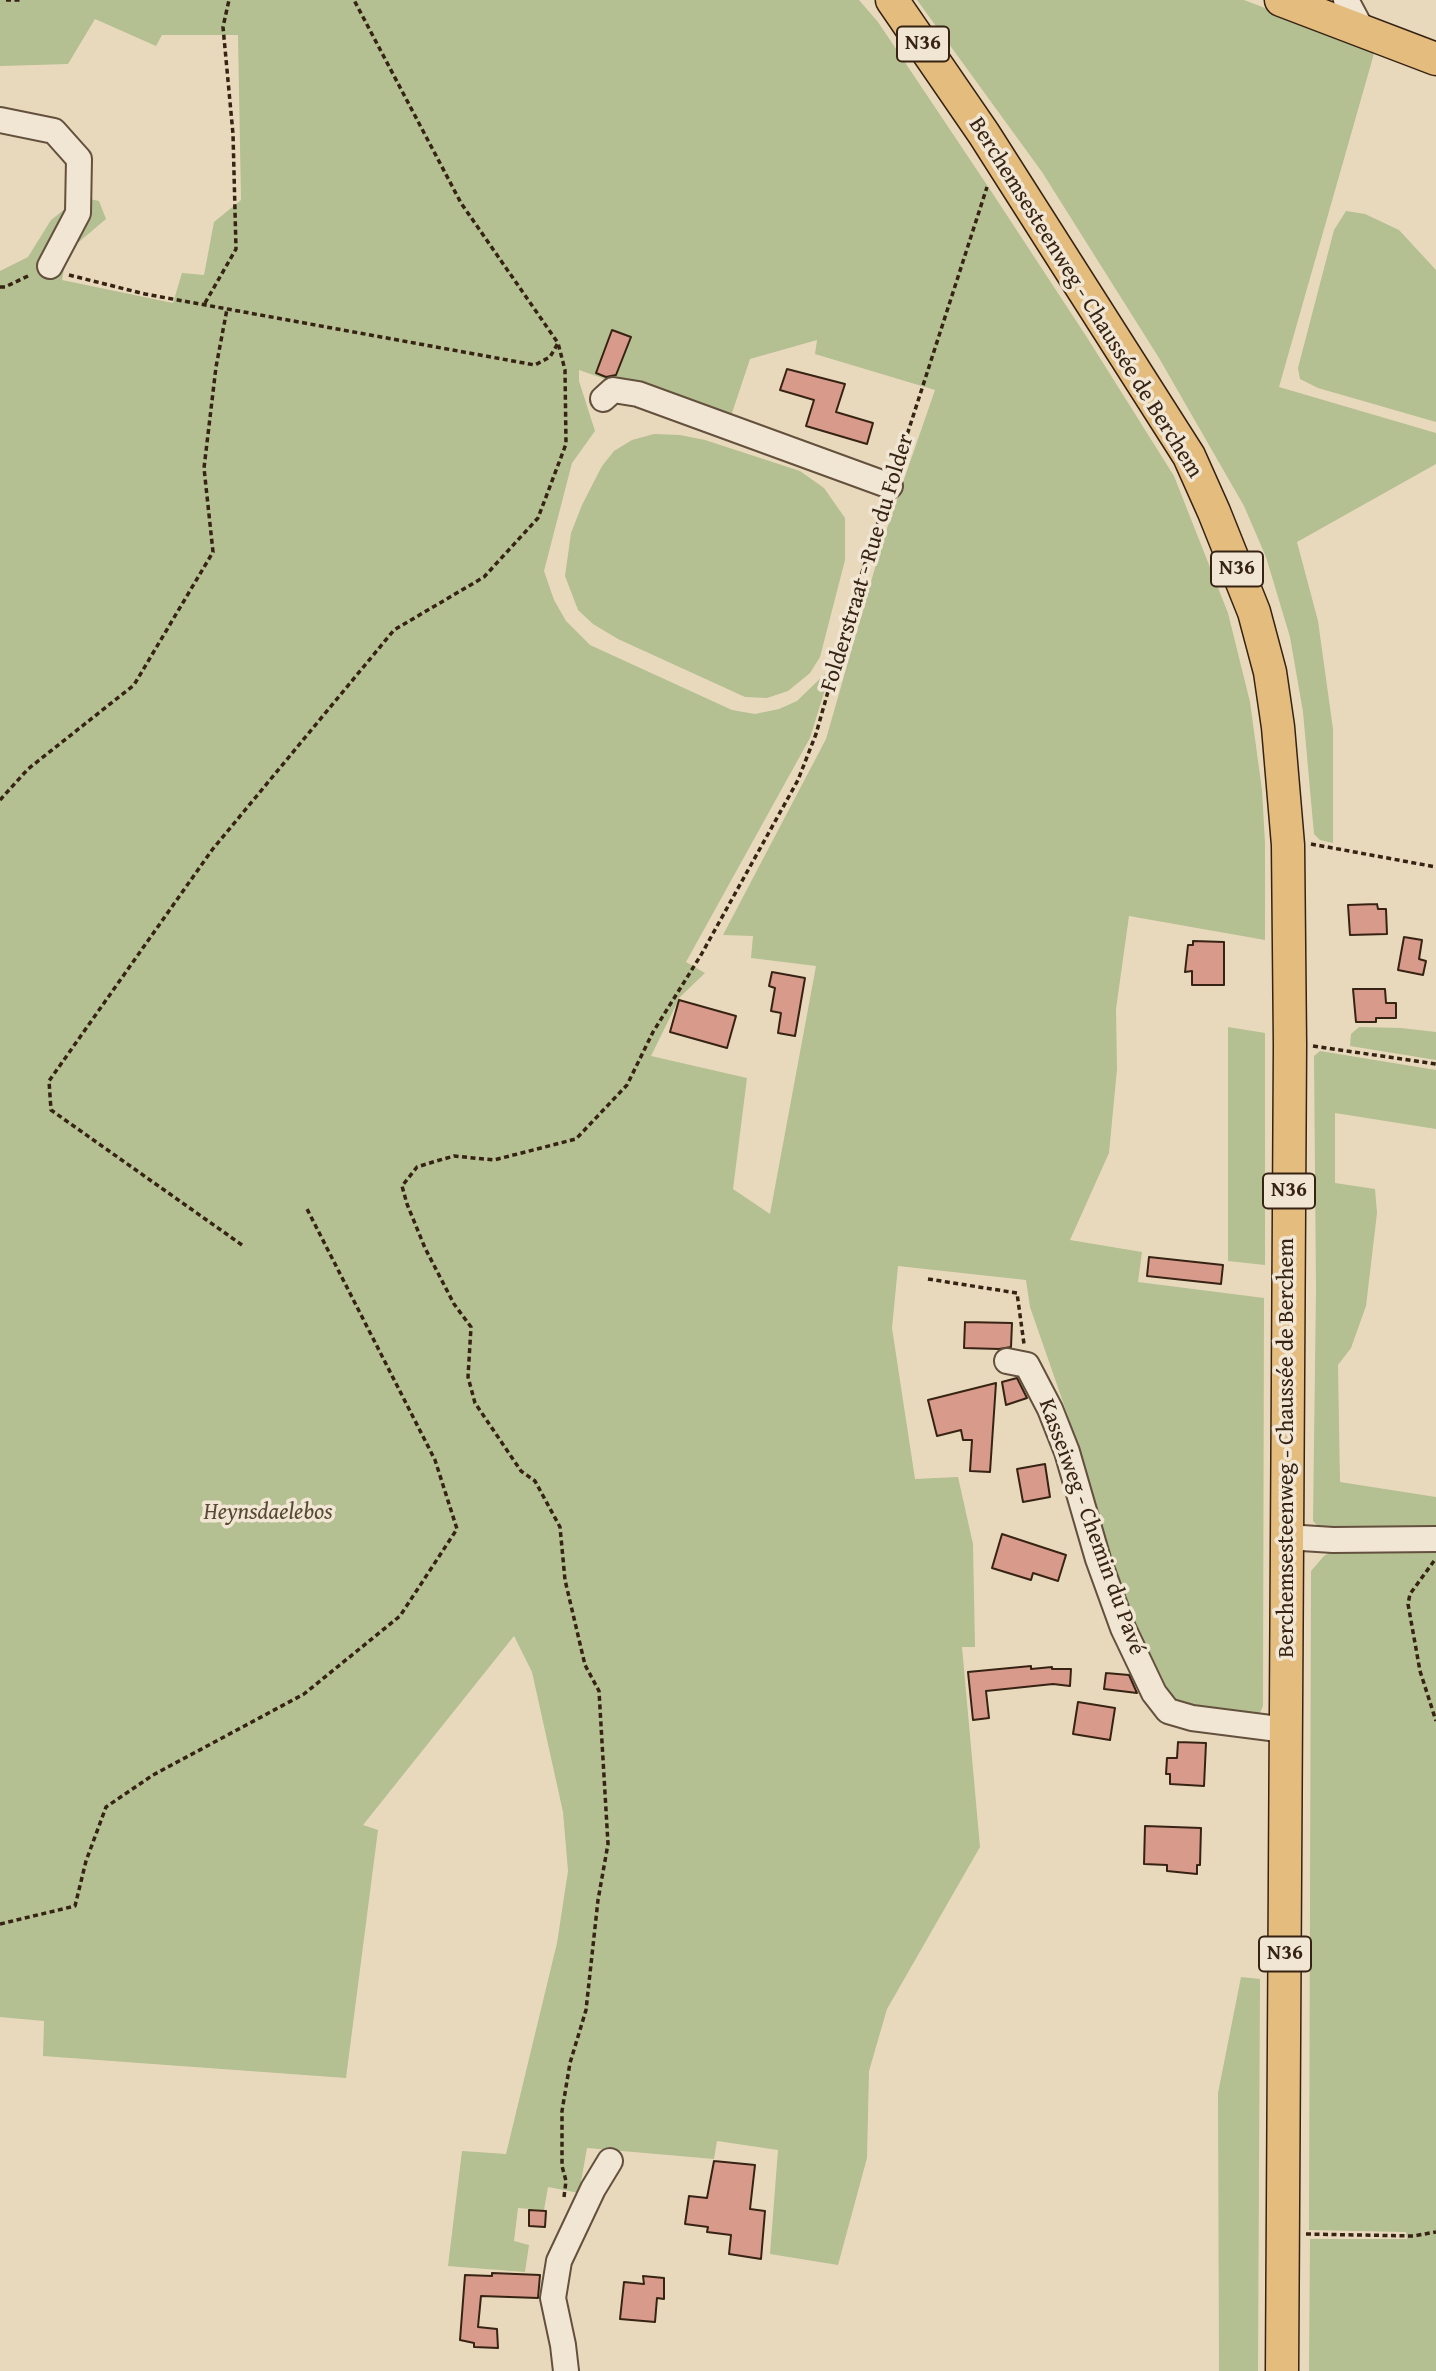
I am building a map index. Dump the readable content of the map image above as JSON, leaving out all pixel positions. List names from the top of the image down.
{
  "streets": {
    "main road": ["N36", "Berchemsesteenweg - Chaussée de Berchem"],
    "street": ["Kasseiweg - Chemin du Pavé"],
    "path": ["Folderstraat - Rue du Folder"]
  },
  "crossings": [
    ["Berchemsesteenweg - Chaussée de Berchem", "Folderstraat - Rue du Folder"],
    ["Berchemsesteenweg - Chaussée de Berchem", "Kasseiweg - Chemin du Pavé"]
  ],
  "parks": ["Heynsdaelebos"]
}
